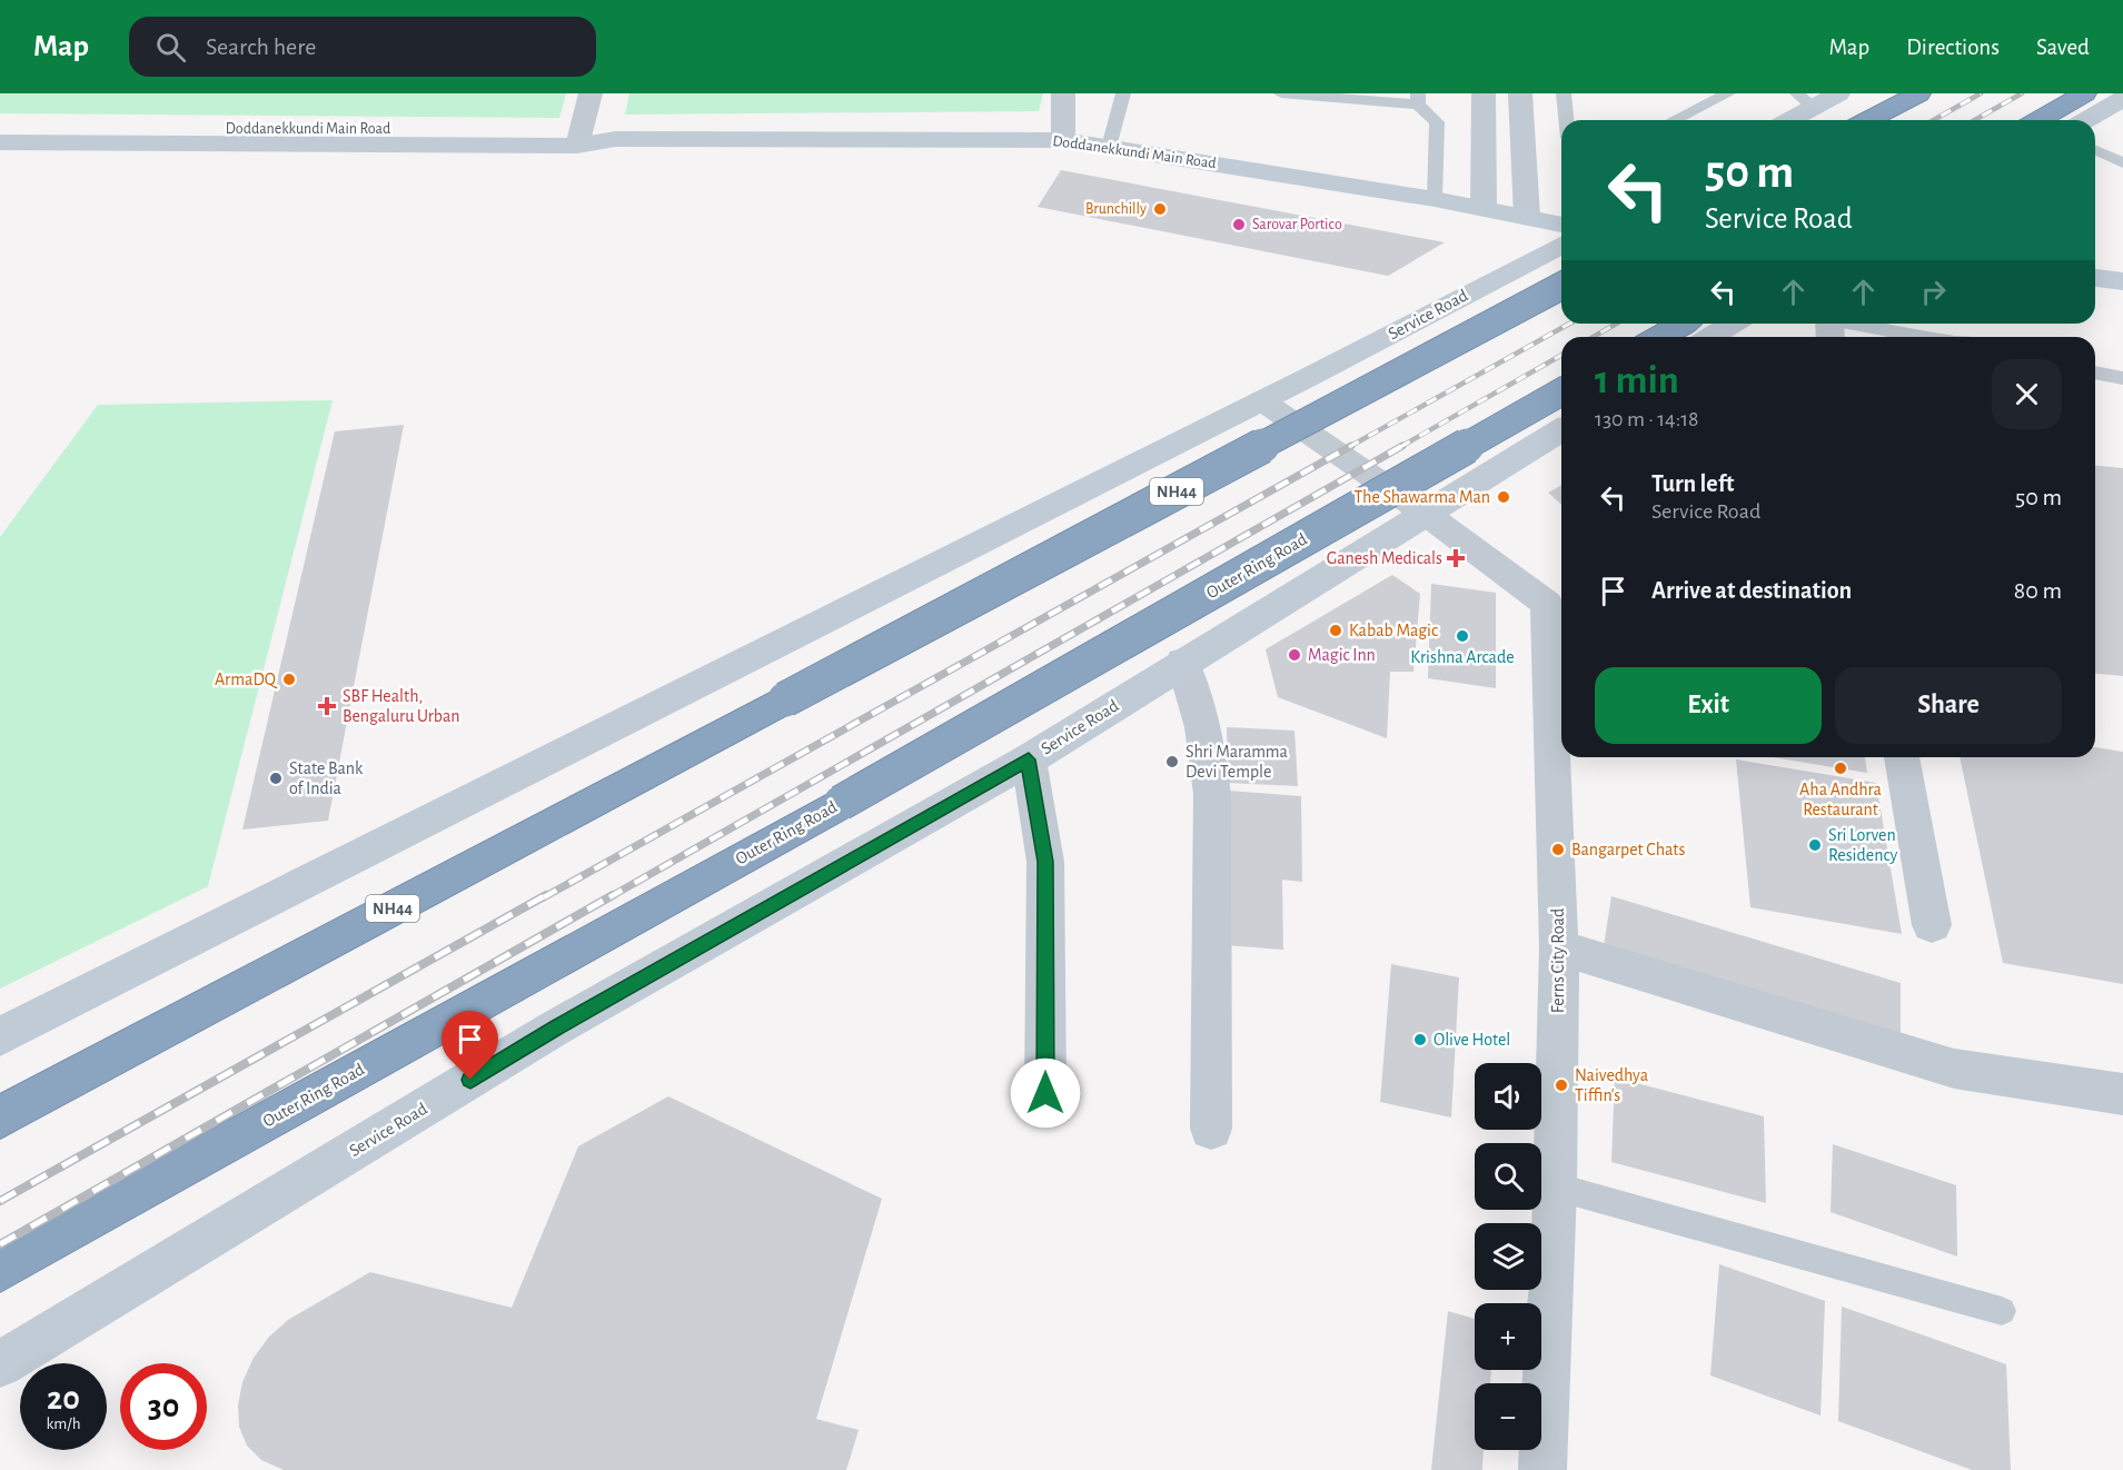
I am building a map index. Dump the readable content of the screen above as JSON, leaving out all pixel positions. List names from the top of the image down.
{
  "streets": {
    "highway": ["NH44", "Outer Ring Road"],
    "street": ["Doddanekkundi Main Road", "Service Road", "Ferns City Road"]
  },
  "crossings": [
    ["Service Road", "Ferns City Road"]
  ],
  "places": {
    "other": [
      "Brunchilly",
      "Sarovar Portico",
      "The Shawarma Man",
      "Kabab Magic",
      "Krishna Arcade",
      "Magic Inn",
      "ArmaDQ",
      "Shri Maramma Devi Temple",
      "Aha Andhra Restaurant",
      "State Bank of India",
      "Sri Lorven Residency",
      "Bangarpet Chats",
      "Olive Hotel",
      "Naivedhya Tiffin's"
    ],
    "health": ["Ganesh Medicals", "SBF Health, Bengaluru Urban"]
  },
  "page": {
    "header": "Map",
    "search": "Search here",
    "nav": ["Map", "Directions", "Saved"],
    "turn": ["50 m", "Service Road"],
    "heading": ["1 min", "130 m · 14:18"],
    "list": [
      {
        "name": "Turn left",
        "note": "Service Road",
        "value": "50 m"
      },
      {
        "name": "Arrive at destination",
        "value": "80 m"
      }
    ],
    "buttons": ["Exit", "Share"],
    "map_buttons": ["+", "−"],
    "speed": "20 km/h",
    "limit": "30"
  }
}
